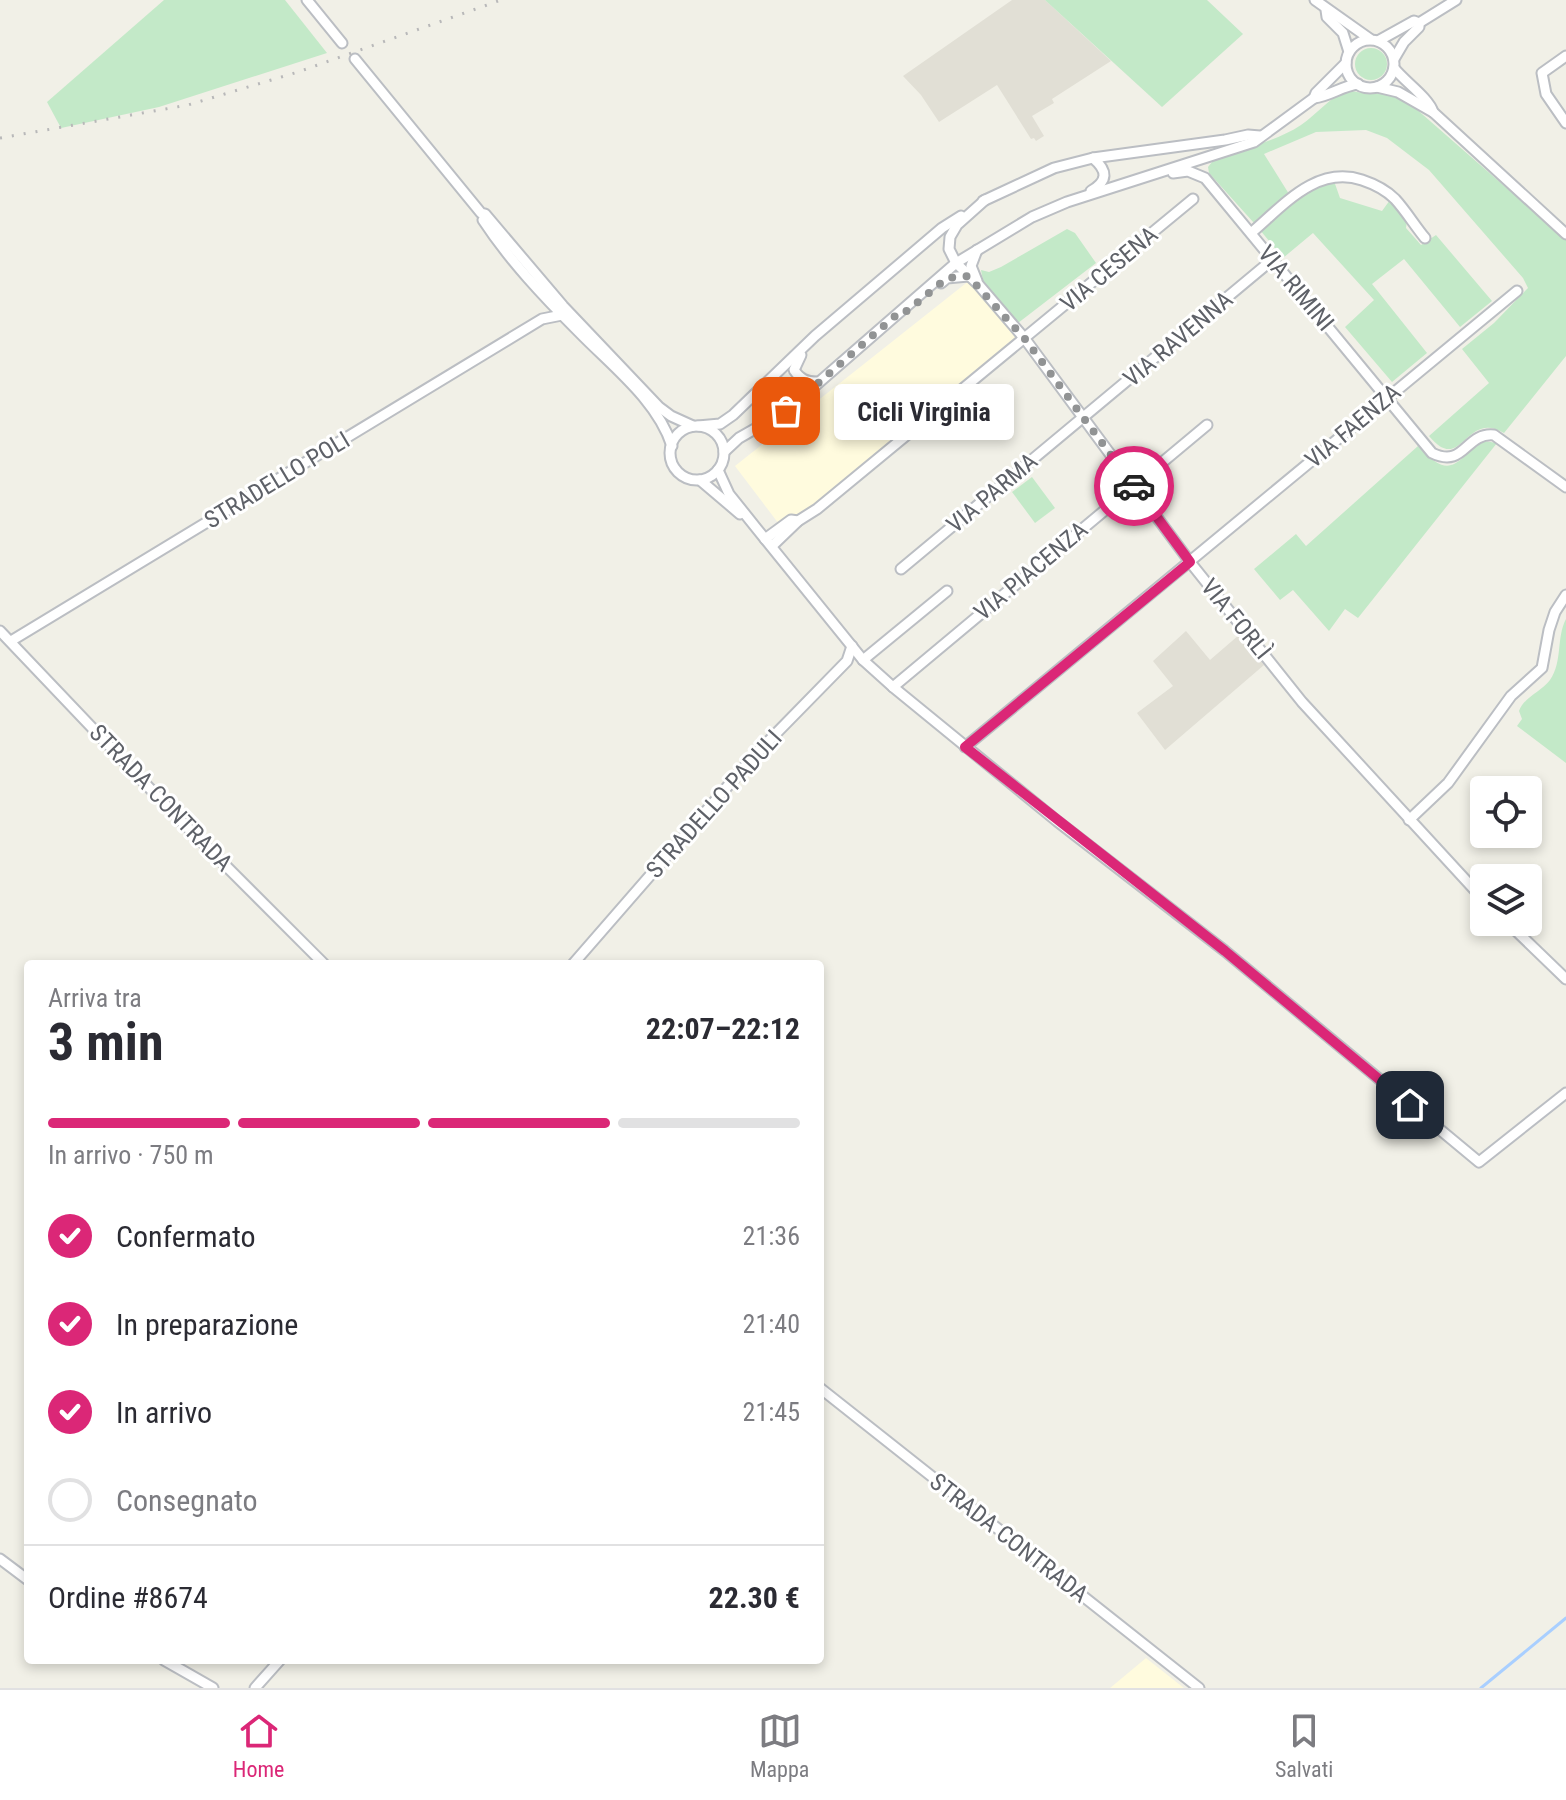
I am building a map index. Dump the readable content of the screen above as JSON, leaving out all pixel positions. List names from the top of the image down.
{
  "streets": {
    "street": [
      "VIA CESENA",
      "VIA RIMINI",
      "VIA RAVENNA",
      "VIA FAENZA",
      "STRADELLO POLI",
      "VIA PARMA",
      "VIA PIACENZA",
      "VIA FORLÌ",
      "STRADA CONTRADA",
      "STRADELLO PADULI"
    ]
  },
  "crossings": [
    ["VIA CESENA", "VIA FORLÌ"],
    ["VIA RIMINI", "VIA RAVENNA"],
    ["VIA RIMINI", "VIA FAENZA"],
    ["VIA RAVENNA", "VIA PARMA"],
    ["VIA RAVENNA", "VIA FORLÌ"],
    ["VIA FAENZA", "VIA FORLÌ"],
    ["STRADELLO POLI", "STRADA CONTRADA"],
    ["VIA PARMA", "VIA FORLÌ"],
    ["VIA PIACENZA", "VIA FORLÌ"]
  ],
  "places": ["Cicli Virginia"],
  "page": {
    "bubble": "Cicli Virginia",
    "heading": ["3 min", "Arriva tra", "22:07–22:12"],
    "panel": ["Ordine #8674", "22.30 €"],
    "bar": "In arrivo · 750 m",
    "list": [
      ["Confermato", "21:36"],
      ["In preparazione", "21:40"],
      ["In arrivo", "21:45"],
      "Consegnato"
    ],
    "tabs": ["Home", "Mappa", "Salvati"]
  }
}
